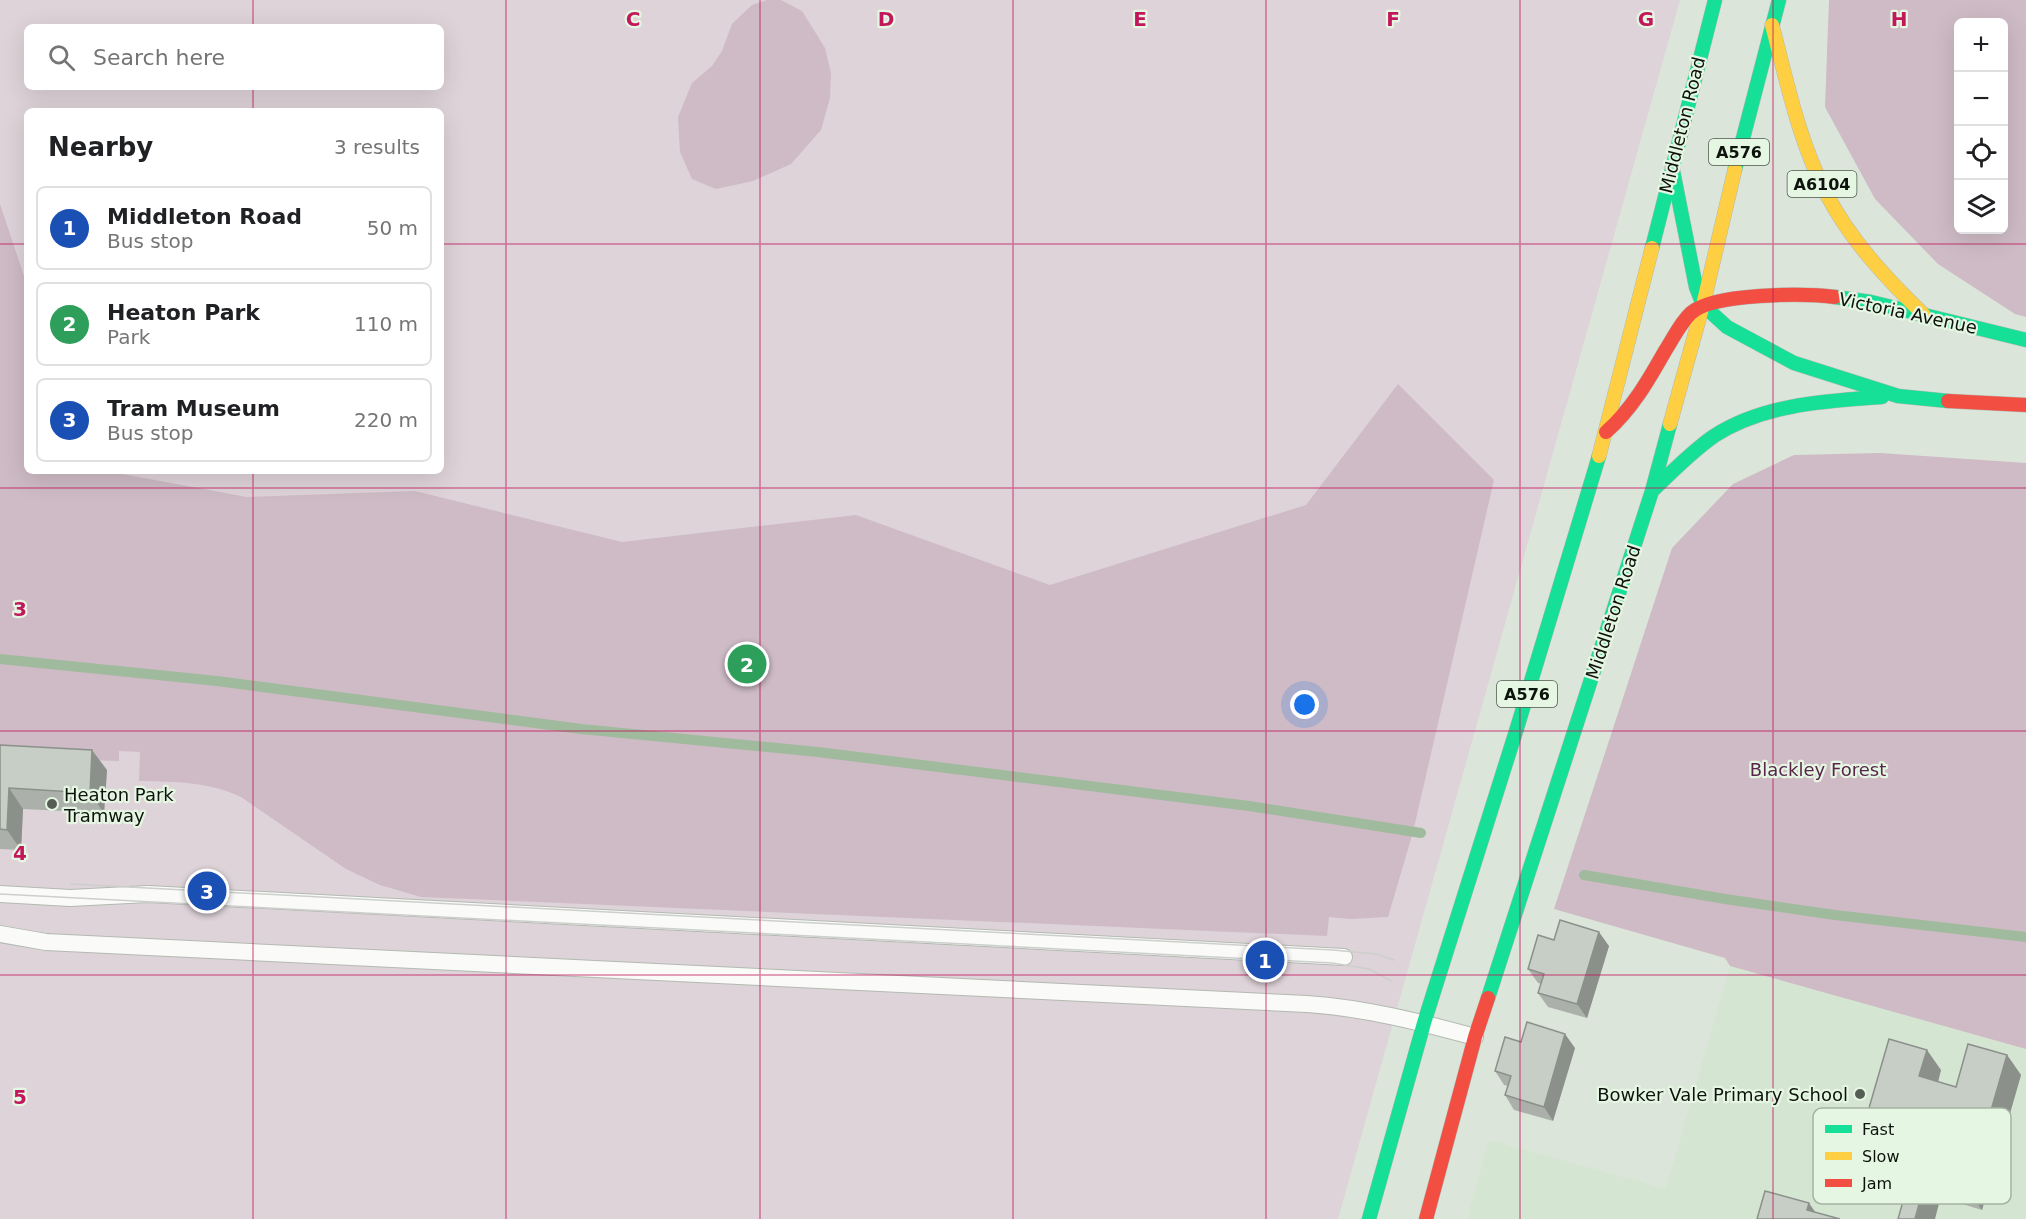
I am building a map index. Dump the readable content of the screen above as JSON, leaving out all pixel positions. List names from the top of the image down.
{
  "streets": {
    "main road": [
      "Middleton Road",
      "A576",
      "A6104",
      "Victoria Avenue"
    ]
  },
  "crossings": [
    ["Middleton Road", "A6104"],
    ["Middleton Road", "Victoria Avenue"],
    ["A6104", "Victoria Avenue"]
  ],
  "parks": ["Blackley Forest"],
  "places": ["Heaton Park Tramway", "Bowker Vale Primary School"],
  "legend": ["Fast", "Slow", "Jam"],
  "page": {
    "map_buttons": ["+", "−"],
    "search": "Search here",
    "heading": ["Nearby", "3 results"],
    "list": [
      {
        "mark": "1",
        "name": "Middleton Road",
        "note": "Bus stop",
        "value": "50 m"
      },
      {
        "mark": "2",
        "name": "Heaton Park",
        "note": "Park",
        "value": "110 m"
      },
      {
        "mark": "3",
        "name": "Tram Museum",
        "note": "Bus stop",
        "value": "220 m"
      }
    ],
    "pins": ["2", "3", "1"]
  },
  "grid": {
    "columns": [
      "C",
      "D",
      "E",
      "F",
      "G",
      "H"
    ],
    "rows": ["3", "4", "5"]
  }
}
